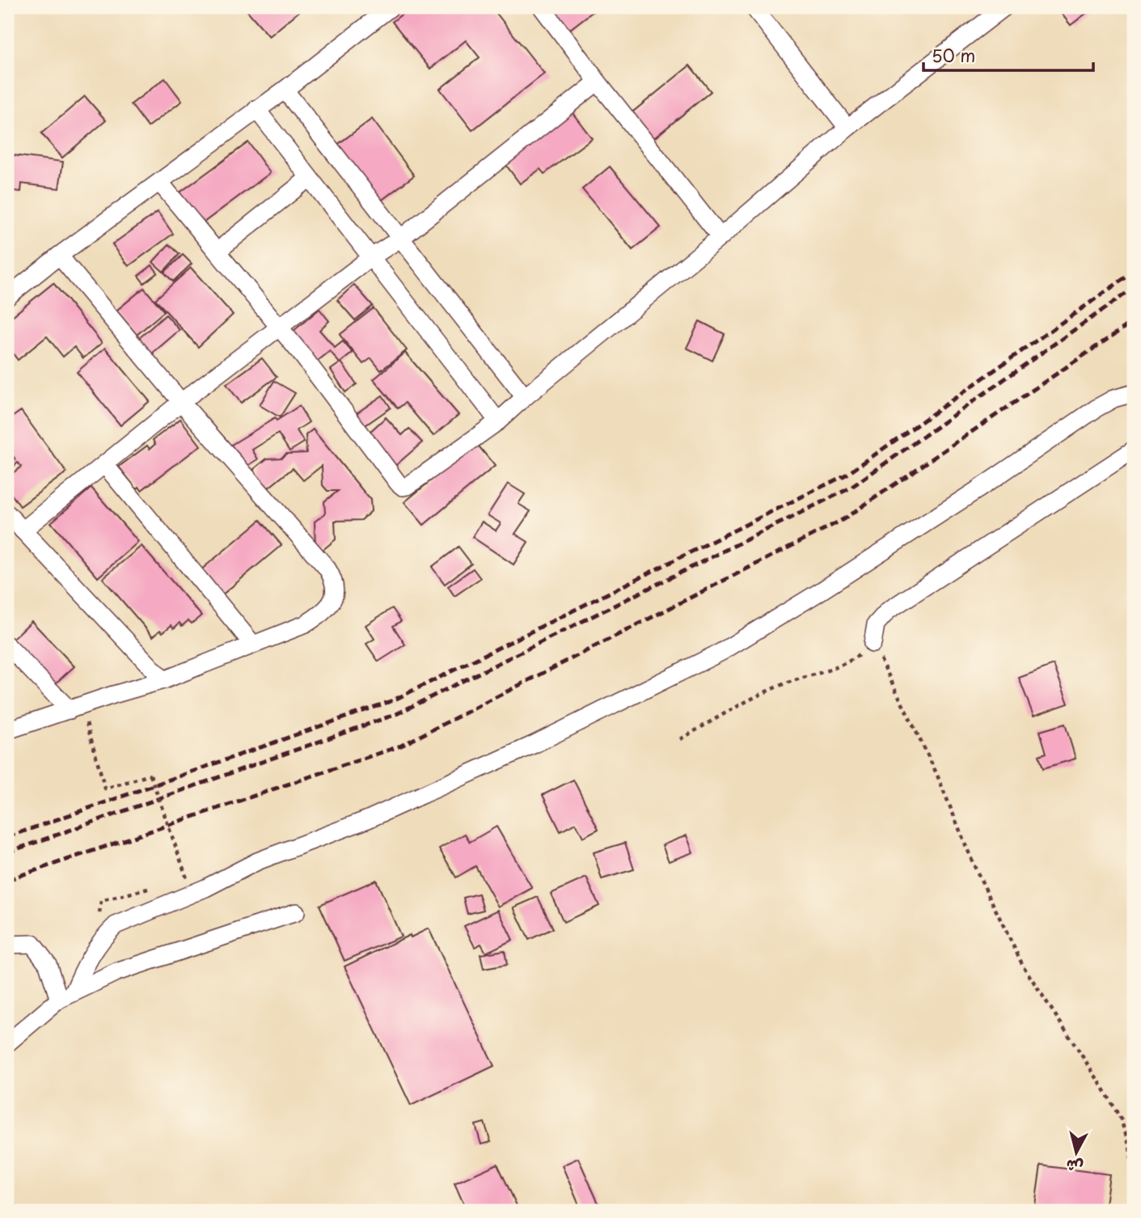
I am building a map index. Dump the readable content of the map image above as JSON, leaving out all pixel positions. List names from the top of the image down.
{
  "scale_bar": "50 m",
  "north": "bottom"
}
